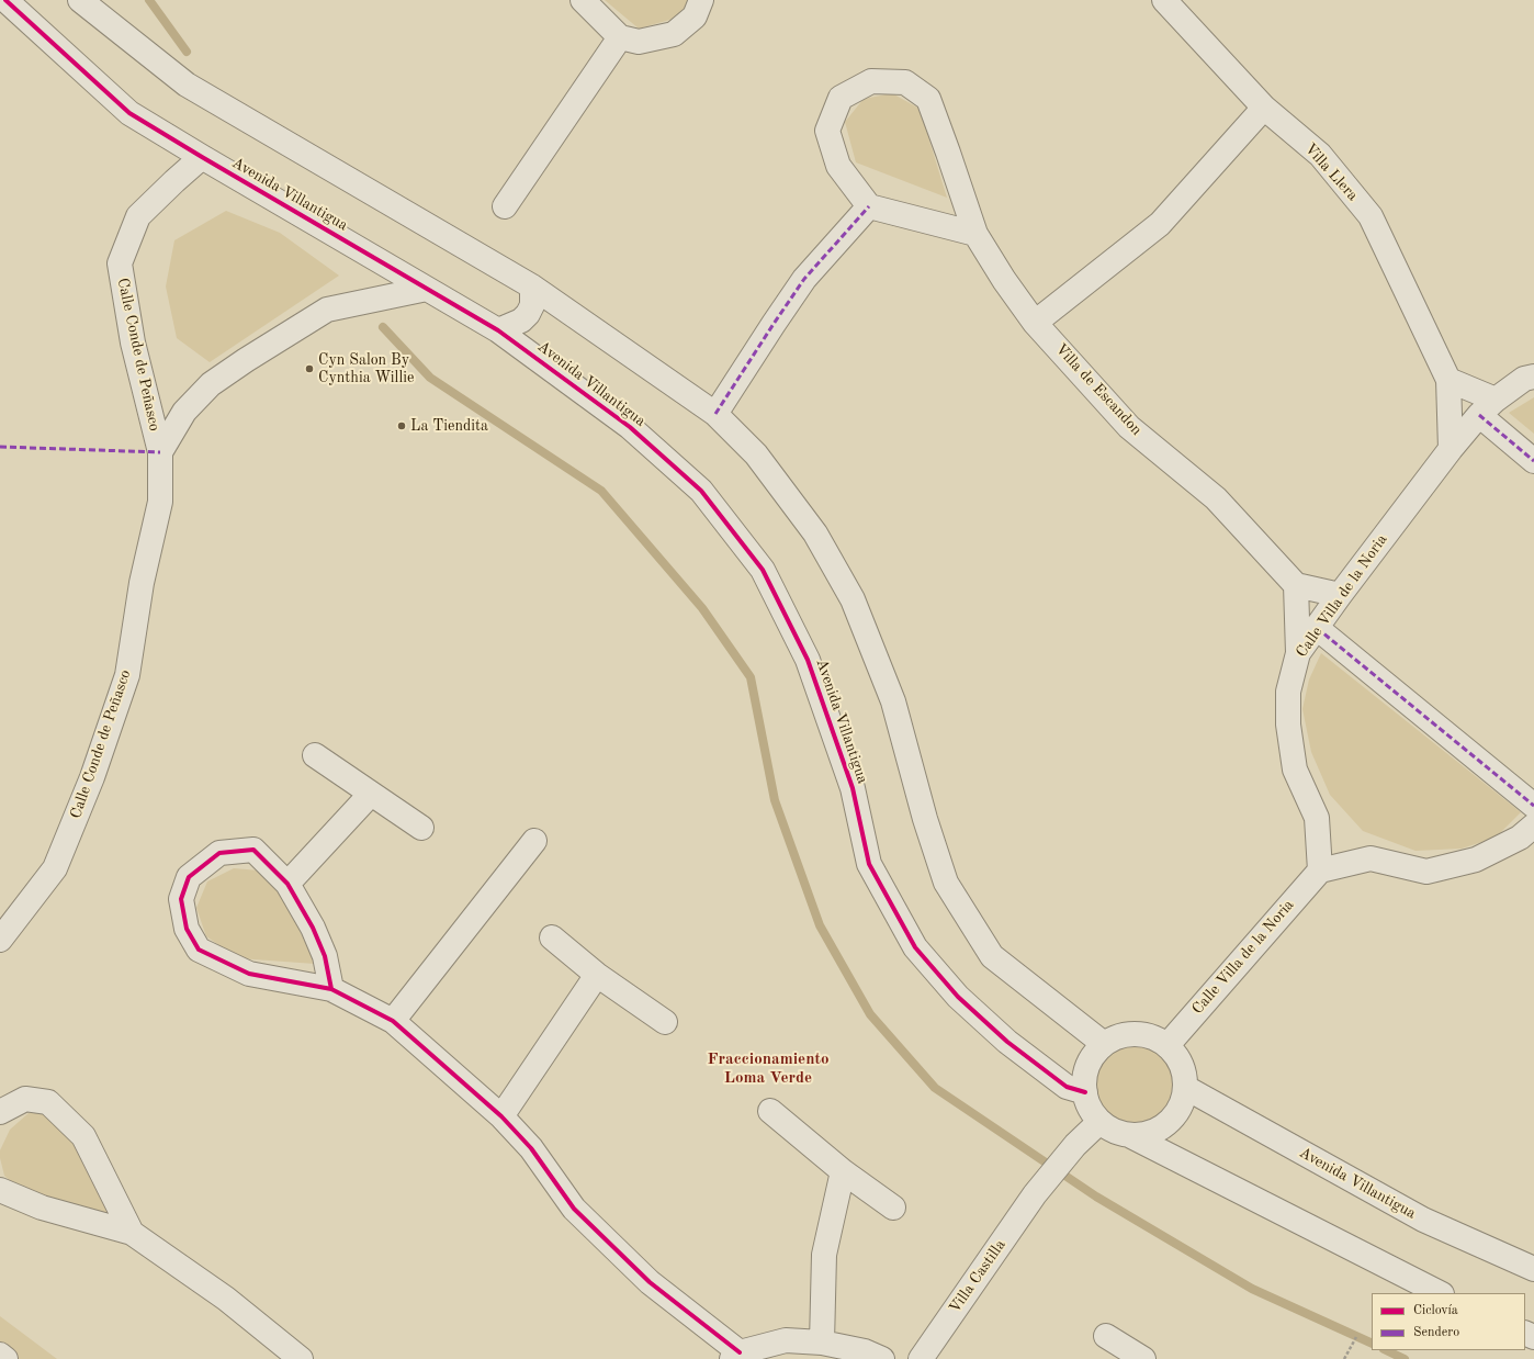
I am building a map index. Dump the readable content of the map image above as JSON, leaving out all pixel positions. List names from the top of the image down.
{
  "streets": {
    "street": [
      "Villa Llera",
      "Avenida Villantigua",
      "Calle Conde de Peñasco",
      "Villa de Escandon",
      "Calle Villa de la Noria",
      "Villa Castilla"
    ]
  },
  "crossings": [
    ["Villa Llera", "Calle Villa de la Noria"],
    ["Avenida Villantigua", "Calle Conde de Peñasco"],
    ["Avenida Villantigua", "Calle Villa de la Noria"],
    ["Avenida Villantigua", "Villa Castilla"],
    ["Calle Villa de la Noria", "Villa Castilla"]
  ],
  "districts": ["Fraccionamiento Loma Verde"],
  "places": ["Cyn Salon By Cynthia Willie", "La Tiendita"],
  "legend": ["Ciclovía", "Sendero"]
}
